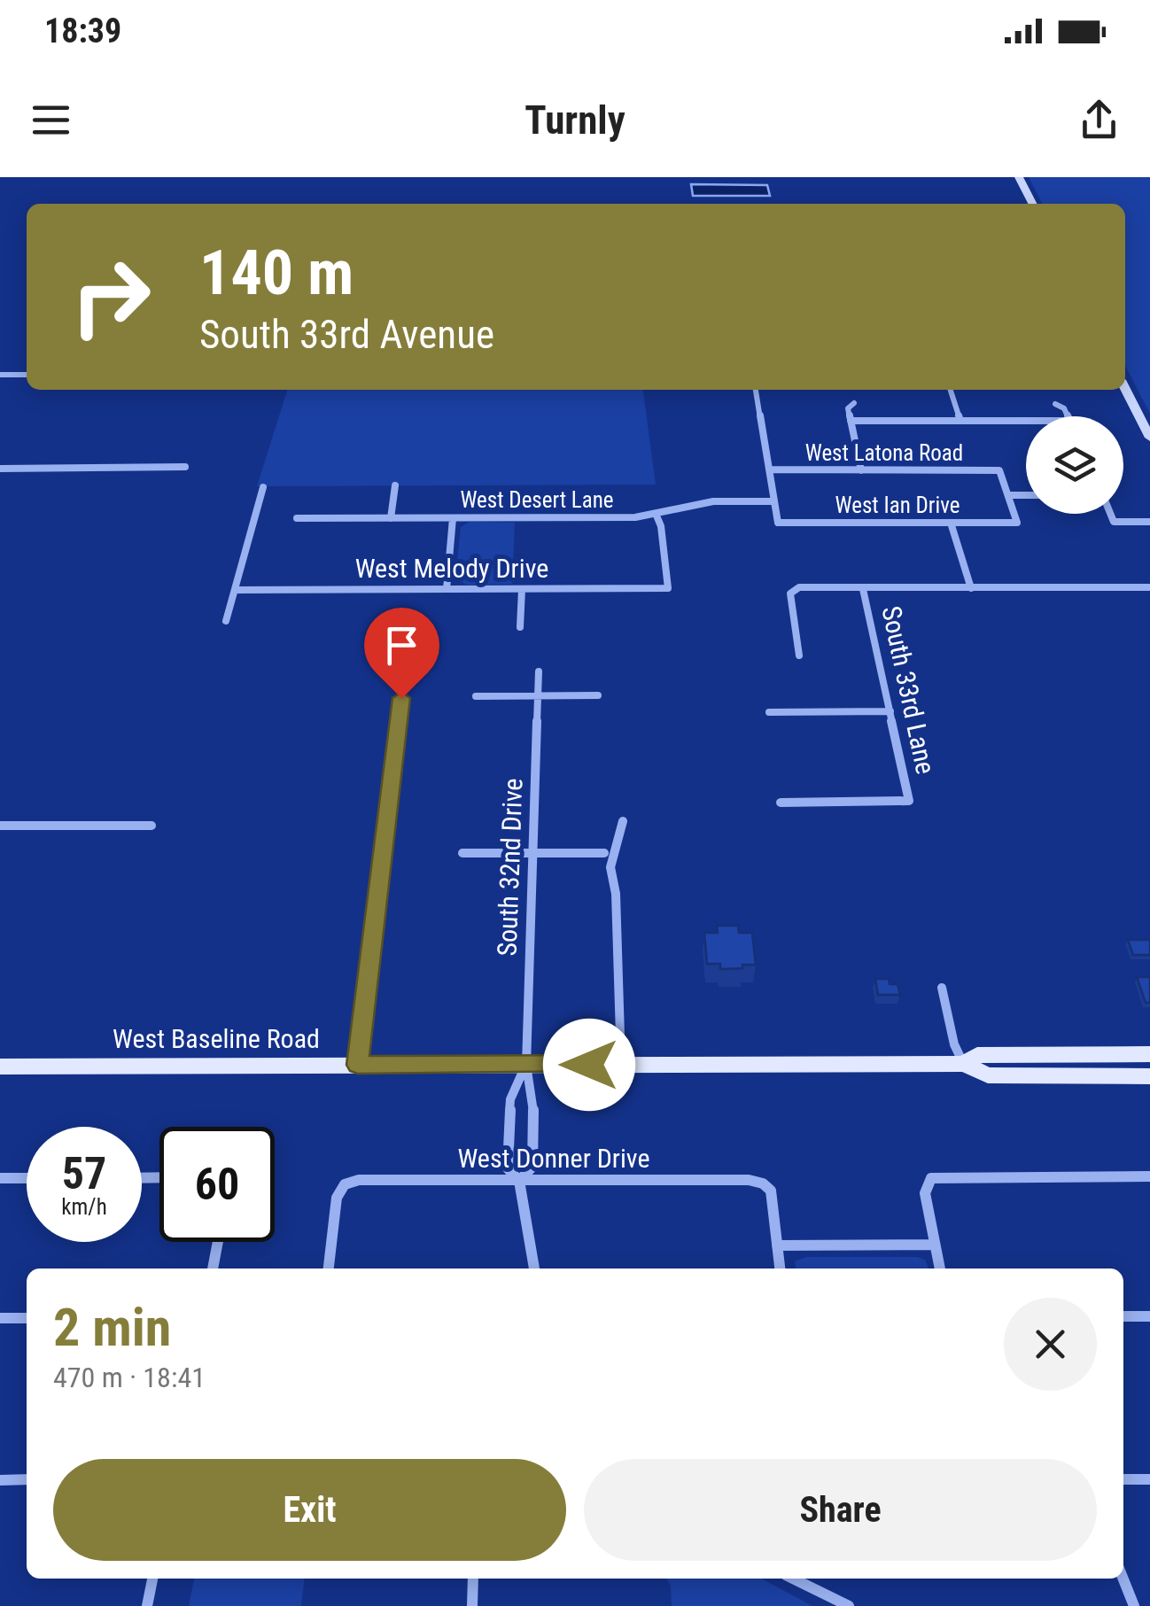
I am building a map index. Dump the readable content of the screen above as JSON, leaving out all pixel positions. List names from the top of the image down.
{
  "streets": {
    "main road": ["West Baseline Road"],
    "street": [
      "West Latona Road",
      "West Desert Lane",
      "West Ian Drive",
      "West Melody Drive",
      "South 33rd Lane",
      "South 32nd Drive",
      "West Donner Drive"
    ]
  },
  "crossings": [
    ["West Latona Road", "West Ian Drive"],
    ["West Desert Lane", "West Ian Drive"],
    ["West Desert Lane", "West Melody Drive"],
    ["South 32nd Drive", "West Baseline Road"]
  ],
  "page": {
    "status": "18:39",
    "header": "Turnly",
    "turn": ["140 m", "South 33rd Avenue"],
    "speed": "57 km/h",
    "limit": "60",
    "heading": ["2 min", "470 m · 18:41"],
    "buttons": ["Exit", "Share"]
  }
}
